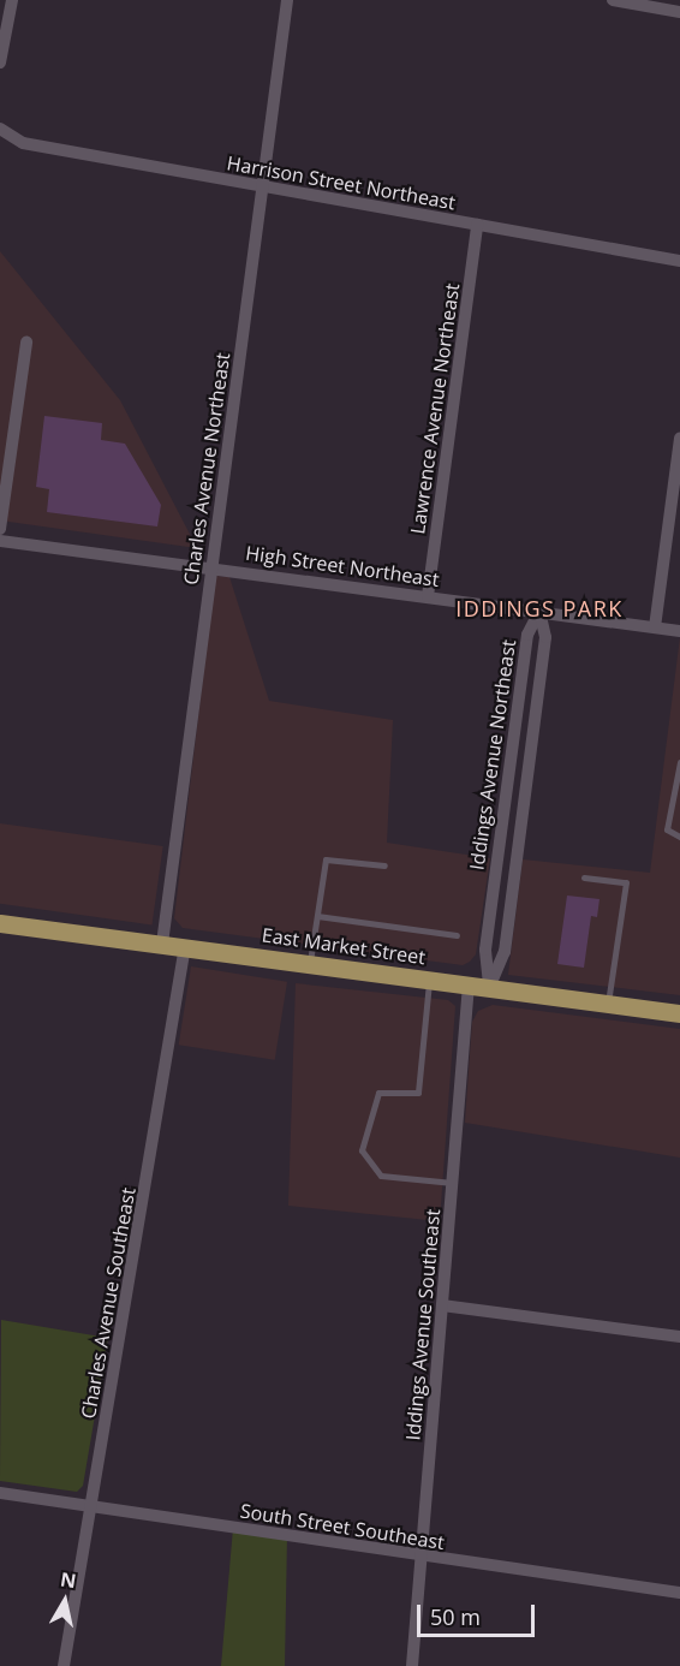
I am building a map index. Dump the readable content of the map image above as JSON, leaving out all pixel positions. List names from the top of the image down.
{
  "streets": {
    "main road": ["East Market Street"],
    "street": [
      "Harrison Street Northeast",
      "Lawrence Avenue Northeast",
      "Charles Avenue Northeast",
      "High Street Northeast",
      "Iddings Avenue Northeast",
      "Charles Avenue Southeast",
      "Iddings Avenue Southeast",
      "South Street Southeast"
    ]
  },
  "crossings": [
    ["Harrison Street Northeast", "Lawrence Avenue Northeast"],
    ["Harrison Street Northeast", "Charles Avenue Northeast"],
    ["Lawrence Avenue Northeast", "High Street Northeast"],
    ["Charles Avenue Northeast", "High Street Northeast"],
    ["Charles Avenue Northeast", "East Market Street"],
    ["High Street Northeast", "Iddings Avenue Northeast"],
    ["Iddings Avenue Northeast", "East Market Street"],
    ["East Market Street", "Charles Avenue Southeast"],
    ["East Market Street", "Iddings Avenue Southeast"],
    ["Charles Avenue Southeast", "South Street Southeast"],
    ["Iddings Avenue Southeast", "South Street Southeast"]
  ],
  "districts": ["IDDINGS PARK"],
  "scale_bar": "50 m",
  "north": "top"
}
